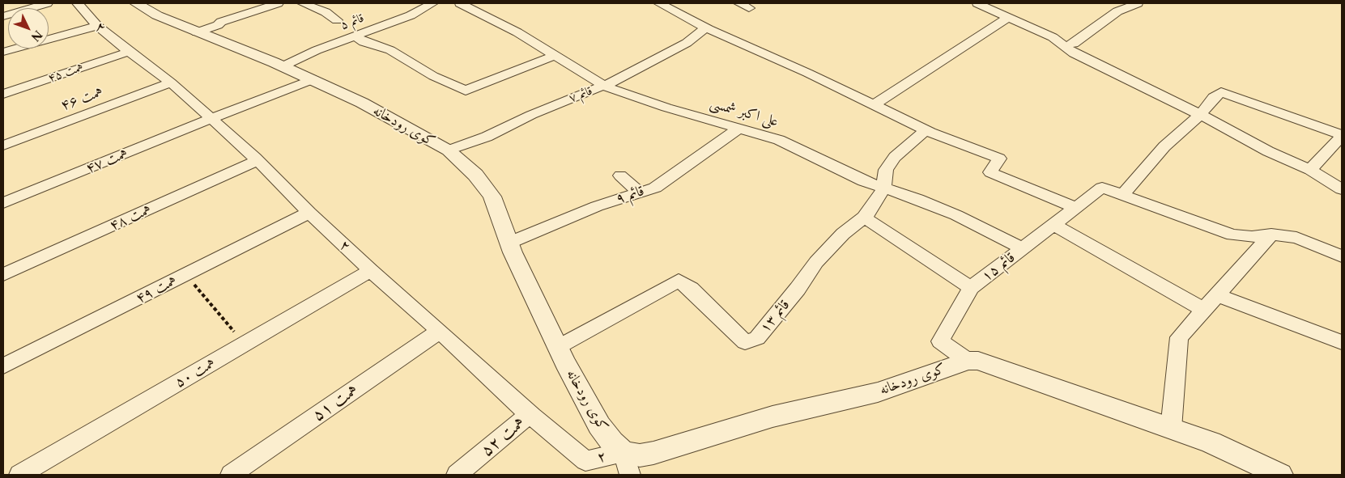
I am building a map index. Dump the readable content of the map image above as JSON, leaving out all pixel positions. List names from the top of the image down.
{
  "streets": {
    "street": [
      "قائم ۵",
      "۲",
      "همت ۴۵",
      "قائم ۷",
      "همت ۴۶",
      "علی اکبر شمسی",
      "کوی رودخانه",
      "همت ۴۷",
      "قائم ۹",
      "همت ۴۸",
      "قائم ۱۵",
      "همت ۴۹",
      "قائم ۱۳",
      "همت ۵۰",
      "همت ۵۱",
      "همت ۵۲"
    ]
  },
  "crossings": [
    ["قائم ۵", "کوی رودخانه"],
    ["۲", "همت ۴۵"],
    ["۲", "همت ۴۶"],
    ["۲", "کوی رودخانه"],
    ["۲", "همت ۴۷"],
    ["۲", "همت ۴۸"],
    ["۲", "همت ۴۹"],
    ["۲", "همت ۵۰"],
    ["۲", "همت ۵۱"],
    ["۲", "همت ۵۲"],
    ["قائم ۷", "علی اکبر شمسی"],
    ["قائم ۷", "کوی رودخانه"],
    ["علی اکبر شمسی", "قائم ۹"],
    ["علی اکبر شمسی", "قائم ۱۵"],
    ["علی اکبر شمسی", "قائم ۱۳"],
    ["کوی رودخانه", "همت ۴۷"],
    ["کوی رودخانه", "قائم ۹"],
    ["کوی رودخانه", "قائم ۱۵"],
    ["کوی رودخانه", "قائم ۱۳"]
  ],
  "north": "bottom right"
}
